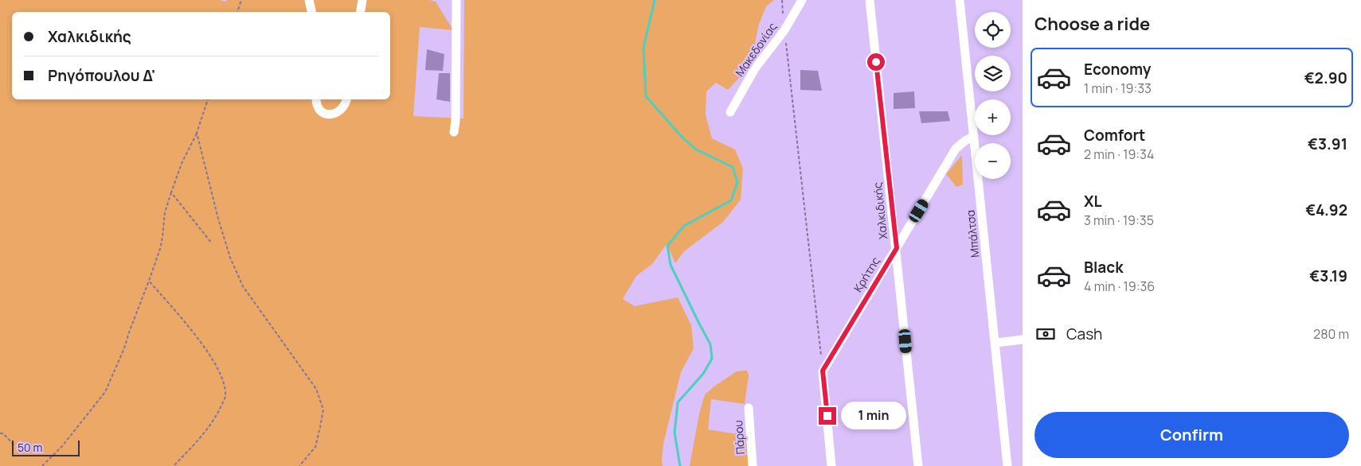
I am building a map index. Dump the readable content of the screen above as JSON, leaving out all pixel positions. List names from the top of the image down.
{
  "streets": {
    "street": [
      "Μακεδονίας",
      "Χαλκιδικής",
      "Μπάλτσα",
      "Κρήτης",
      "Πάρου"
    ]
  },
  "crossings": [
    ["Χαλκιδικής", "Κρήτης"],
    ["Μπάλτσα", "Κρήτης"]
  ],
  "scale_bar": "50 m",
  "page": {
    "heading": "Choose a ride",
    "map_buttons": ["+", "−"],
    "banner": ["Χαλκιδικής", "Ρηγόπουλου Δ'"],
    "list": [
      {
        "name": "Economy",
        "note": "1 min · 19:33",
        "value": "€2.90"
      },
      {
        "name": "Comfort",
        "note": "2 min · 19:34",
        "value": "€3.91"
      },
      {
        "name": "XL",
        "note": "3 min · 19:35",
        "value": "€4.92"
      },
      {
        "name": "Black",
        "note": "4 min · 19:36",
        "value": "€3.19"
      }
    ],
    "pay": ["Cash", "280 m"],
    "bubble": "1 min",
    "buttons": "Confirm",
    "scale": "50 m"
  }
}
